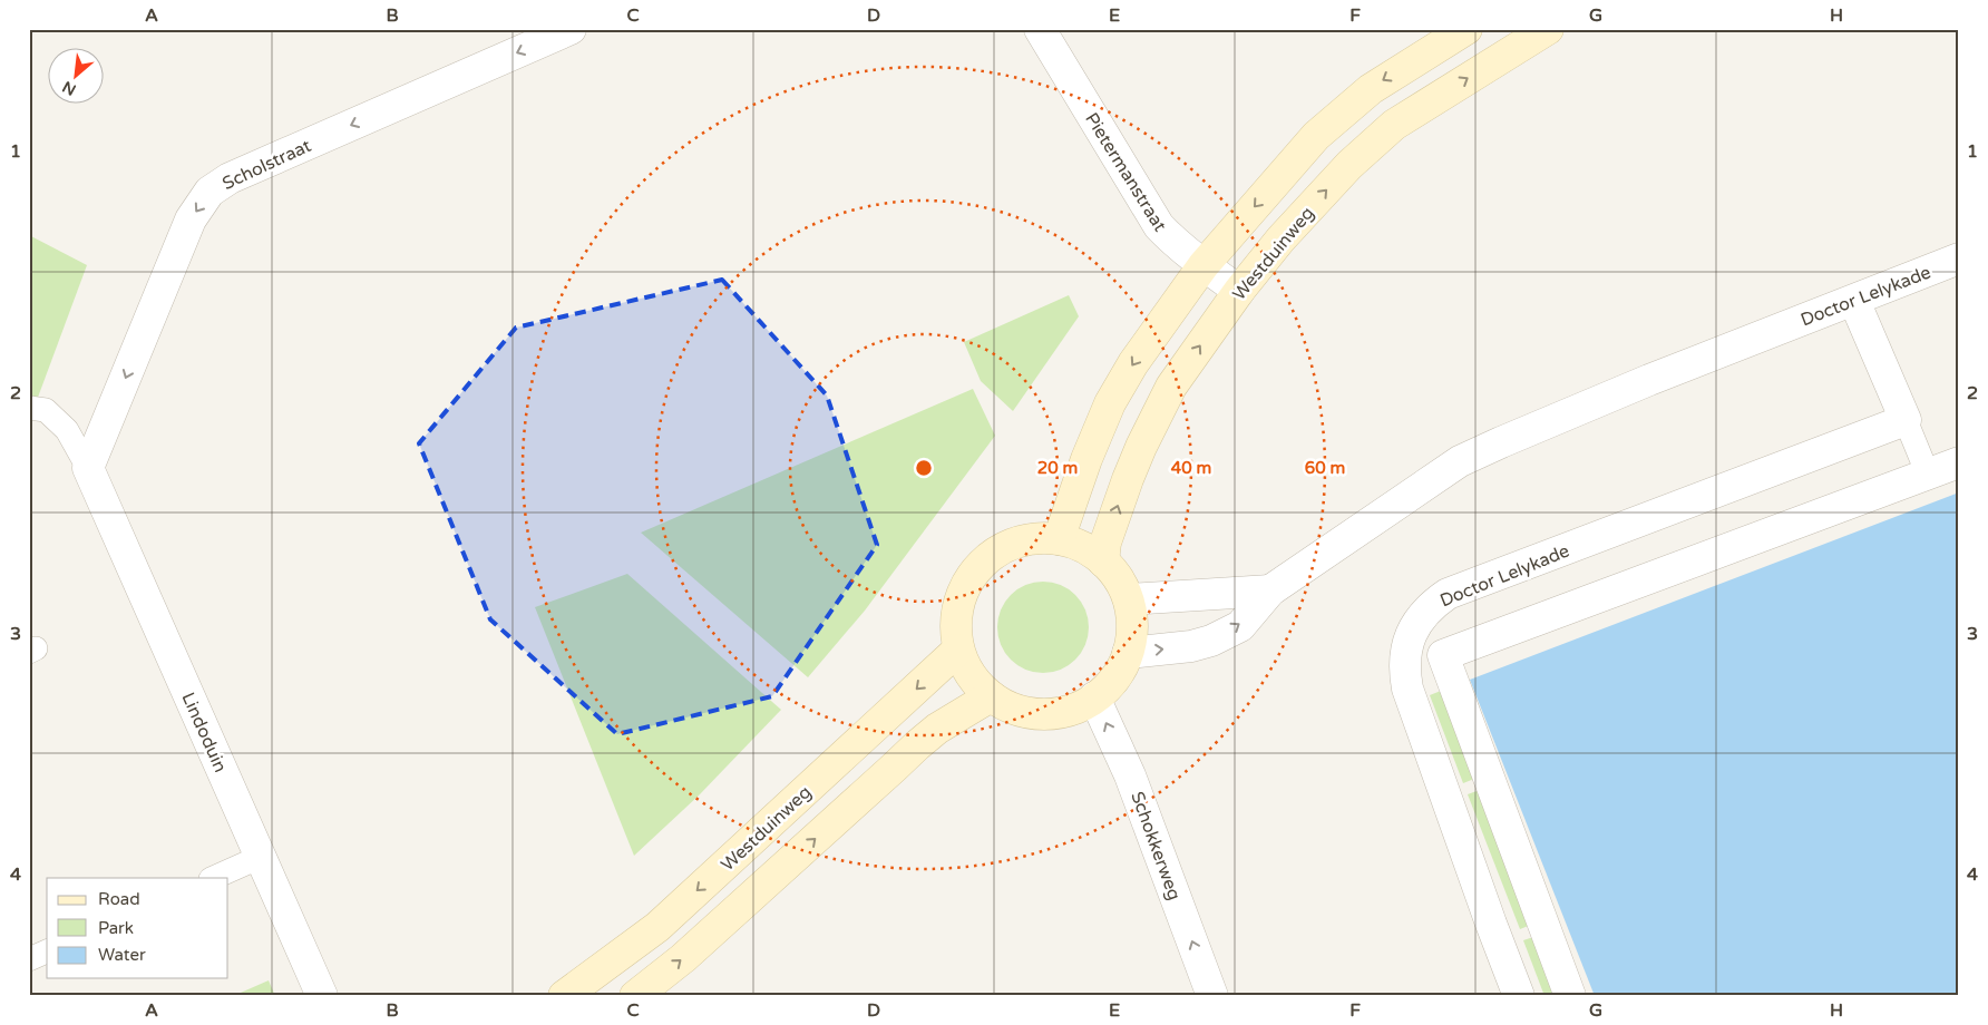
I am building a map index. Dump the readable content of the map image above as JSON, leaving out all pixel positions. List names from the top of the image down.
{
  "streets": {
    "main road": ["Westduinweg"],
    "street": [
      "Scholstraat",
      "Pietermanstraat",
      "Doctor Lelykade",
      "Lindoduin",
      "Schokkerweg"
    ]
  },
  "crossings": [
    ["Scholstraat", "Lindoduin"],
    ["Pietermanstraat", "Westduinweg"],
    ["Westduinweg", "Doctor Lelykade"],
    ["Westduinweg", "Schokkerweg"],
    ["Doctor Lelykade", "Schokkerweg"]
  ],
  "one_way": ["Scholstraat", "Schokkerweg"],
  "legend": ["Road", "Park", "Water"],
  "north": "bottom left",
  "grid": {
    "columns": [
      "A",
      "B",
      "C",
      "D",
      "E",
      "F",
      "G",
      "H"
    ],
    "rows": [
      "1",
      "2",
      "3",
      "4"
    ]
  },
  "rings": ["20 m", "40 m", "60 m"]
}
